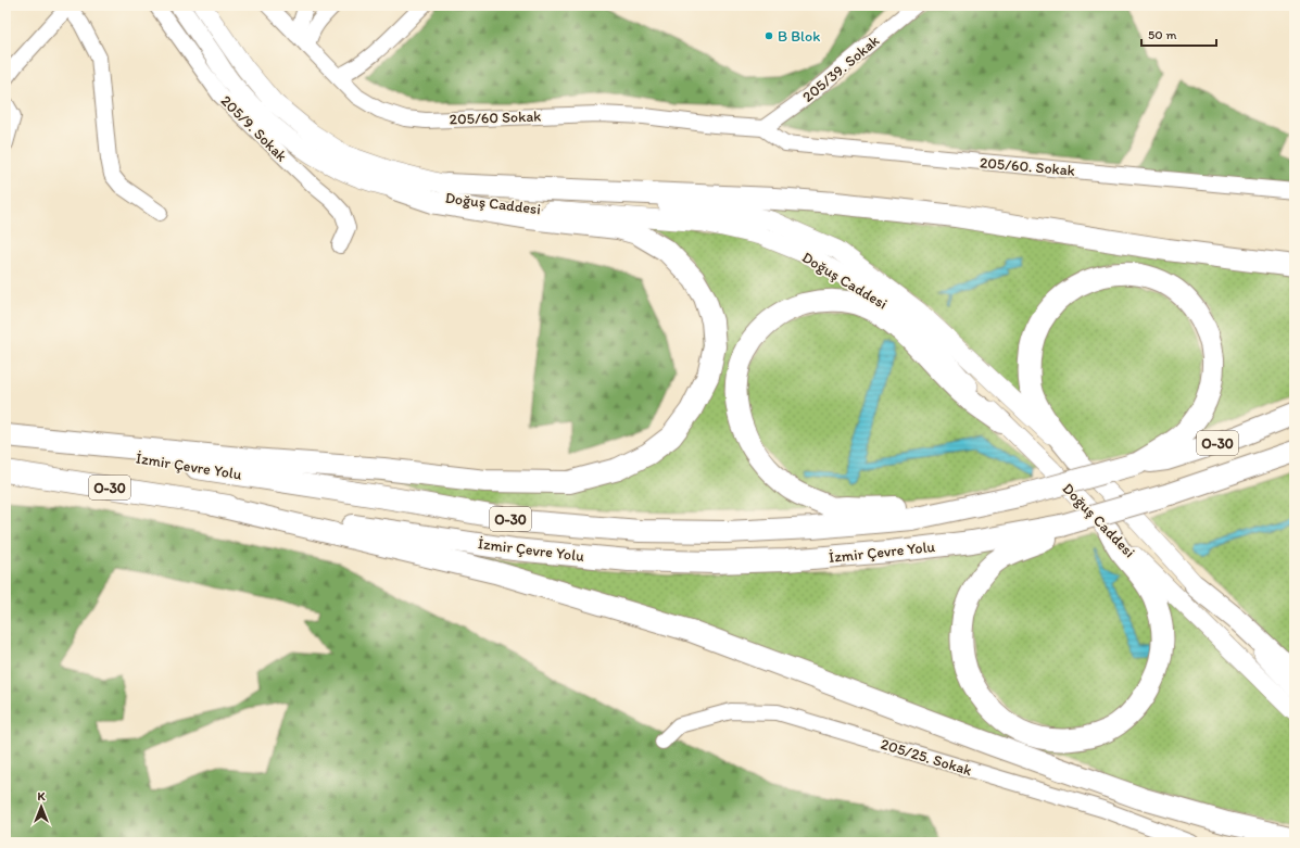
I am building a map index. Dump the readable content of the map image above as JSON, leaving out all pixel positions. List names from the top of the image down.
{
  "streets": {
    "highway": ["O-30", "İzmir Çevre Yolu"],
    "main road": ["Doğuş Caddesi"],
    "street": [
      "205/39. Sokak",
      "205/60 Sokak",
      "205/9. Sokak",
      "205/60. Sokak",
      "205/25. Sokak"
    ]
  },
  "crossings": [
    ["205/39. Sokak", "205/60 Sokak"],
    ["205/39. Sokak", "205/60. Sokak"],
    ["205/60 Sokak", "205/60. Sokak"],
    ["O-30", "İzmir Çevre Yolu"]
  ],
  "places": ["B Blok"],
  "scale_bar": "50 m",
  "north": "top"
}
